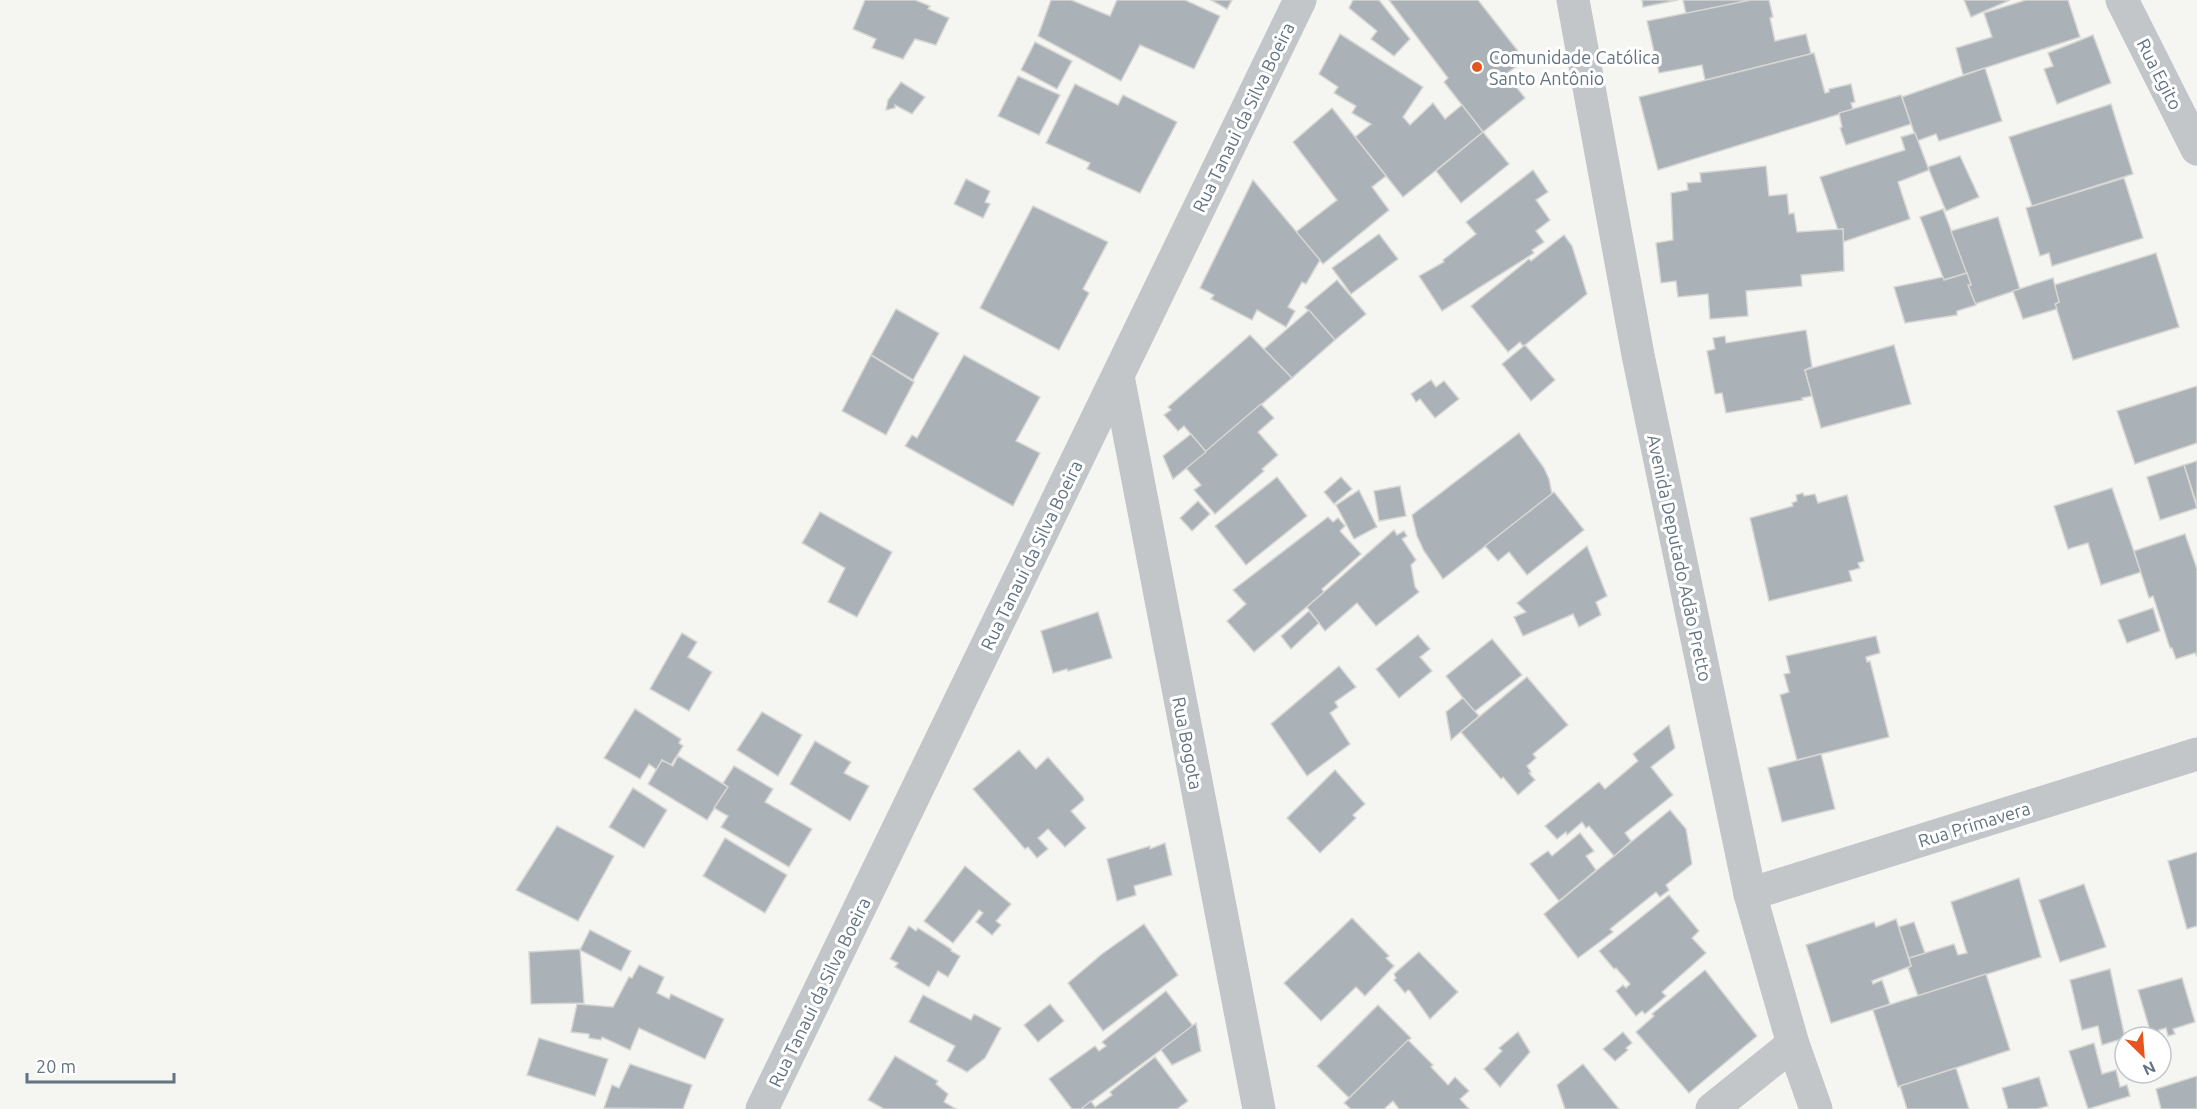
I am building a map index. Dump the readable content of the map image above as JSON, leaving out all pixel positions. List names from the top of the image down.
{
  "streets": {
    "street": [
      "Rua Egito",
      "Rua Tanaui da Silva Boeira",
      "Avenida Deputado Adão Pretto",
      "Rua Bogota",
      "Rua Primavera"
    ]
  },
  "crossings": [
    ["Rua Tanaui da Silva Boeira", "Rua Bogota"],
    ["Avenida Deputado Adão Pretto", "Rua Primavera"]
  ],
  "places": ["Comunidade Católica Santo Antônio"],
  "scale_bar": "20 m",
  "north": "bottom right"
}
